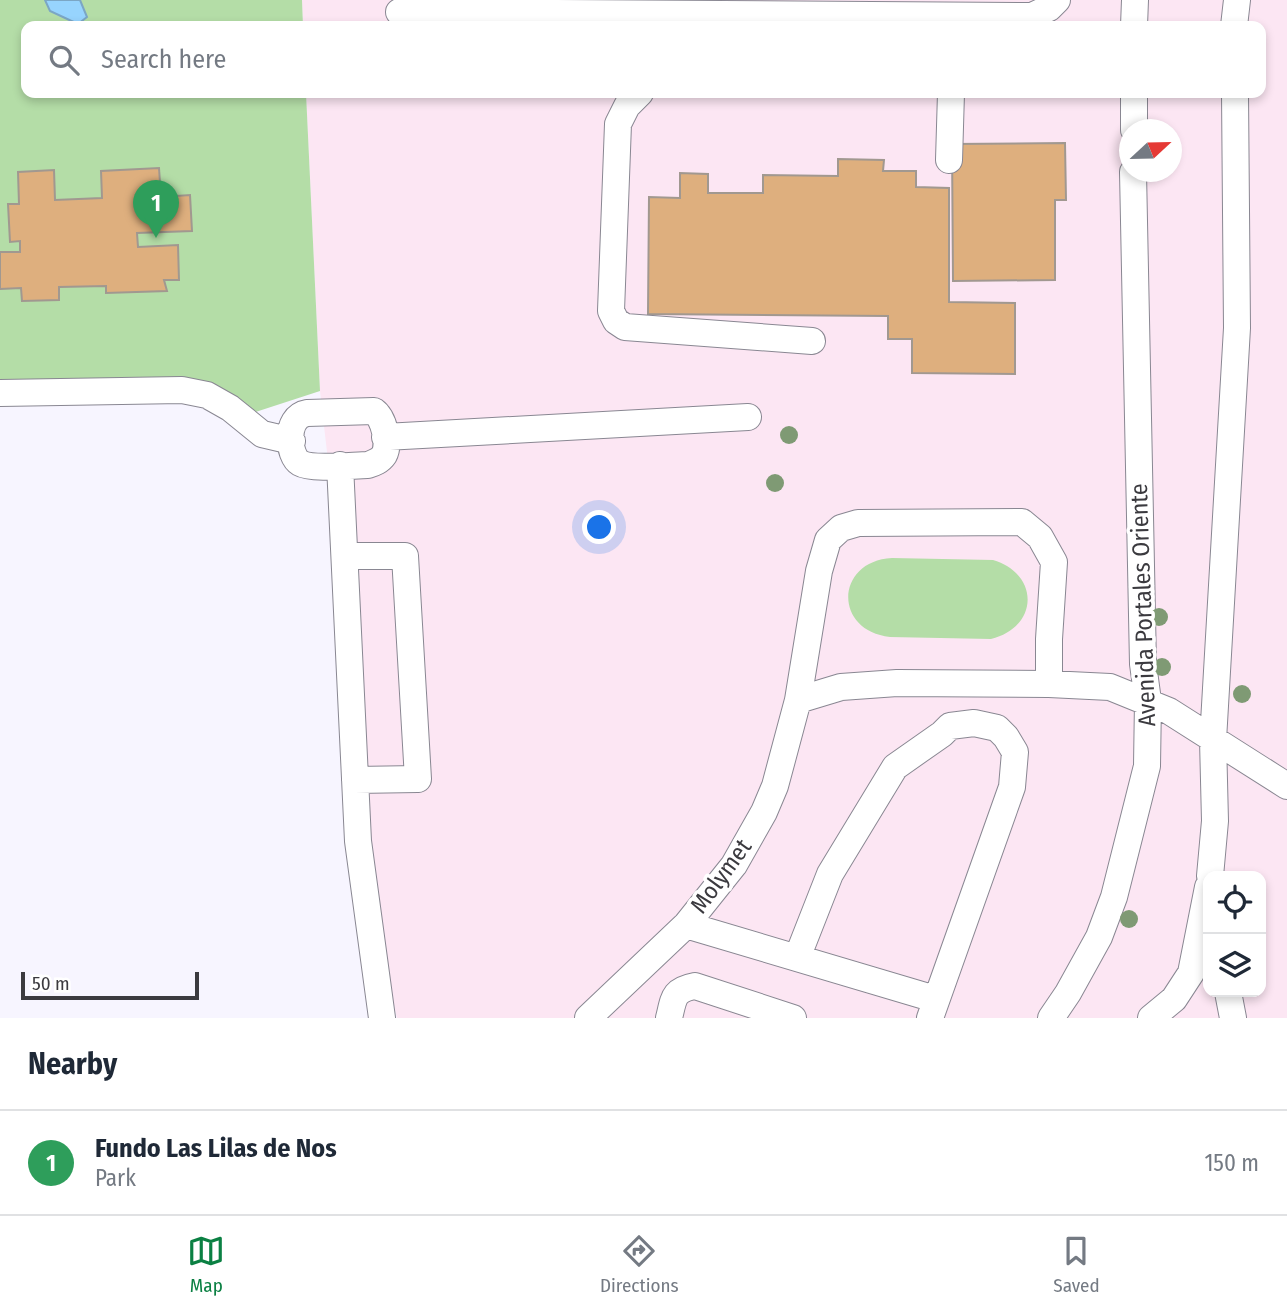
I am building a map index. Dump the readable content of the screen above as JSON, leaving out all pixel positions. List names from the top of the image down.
{
  "streets": {
    "street": ["Avenida Portales Oriente", "Molymet"]
  },
  "scale_bar": "50 m",
  "north": "right",
  "page": {
    "search": "Search here",
    "pins": "1",
    "scale": "50 m",
    "heading": "Nearby",
    "list": [
      {
        "mark": "1",
        "name": "Fundo Las Lilas de Nos",
        "note": "Park",
        "value": "150 m"
      }
    ],
    "nav": ["Map", "Directions", "Saved"]
  }
}
